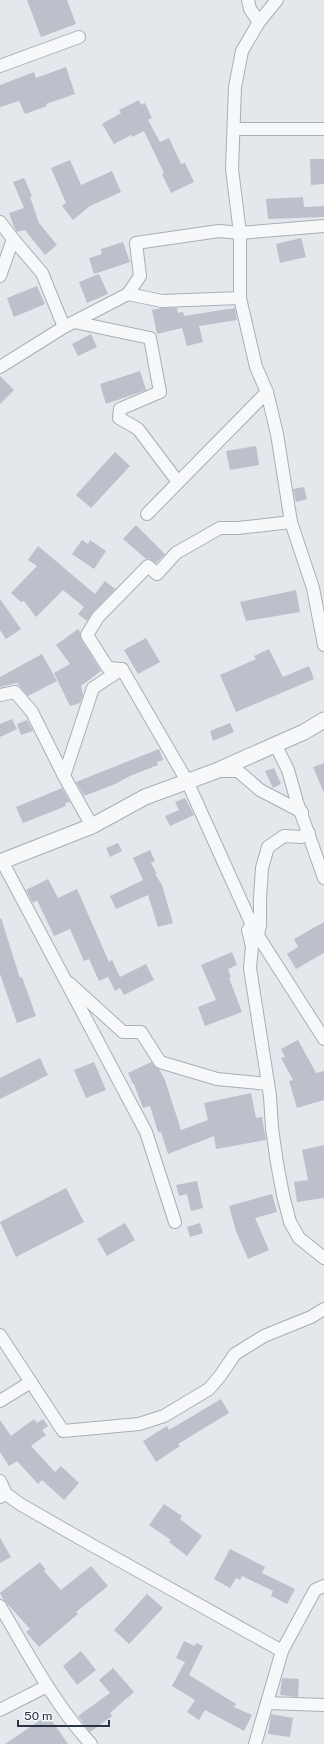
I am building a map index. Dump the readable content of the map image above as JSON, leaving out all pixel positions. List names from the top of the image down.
{
  "scale_bar": "50 m"
}
